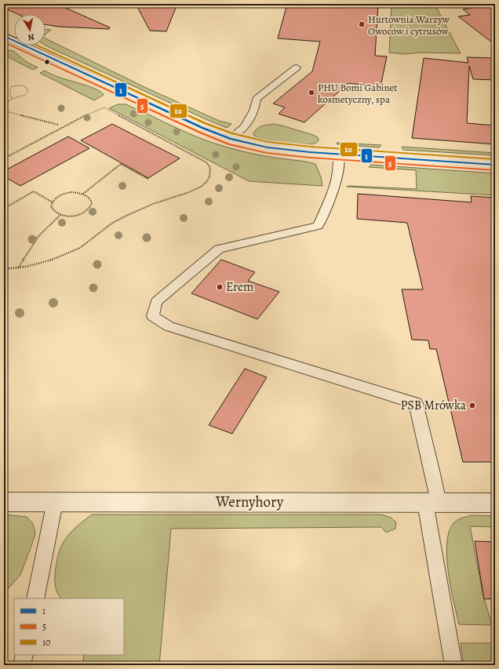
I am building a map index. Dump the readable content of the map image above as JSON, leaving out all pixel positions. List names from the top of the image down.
{
  "streets": {
    "street": ["Wernyhory"]
  },
  "places": [
    "Hurtownia Warzyw Owoców i cytrusów",
    "PHU Bomi Gabinet kosmetyczny, spa",
    "Erem",
    "PSB Mrówka"
  ],
  "lines": ["transit line 1", "transit line 5", "transit line 10"],
  "legend": ["1", "5", "10"],
  "north": "bottom"
}
